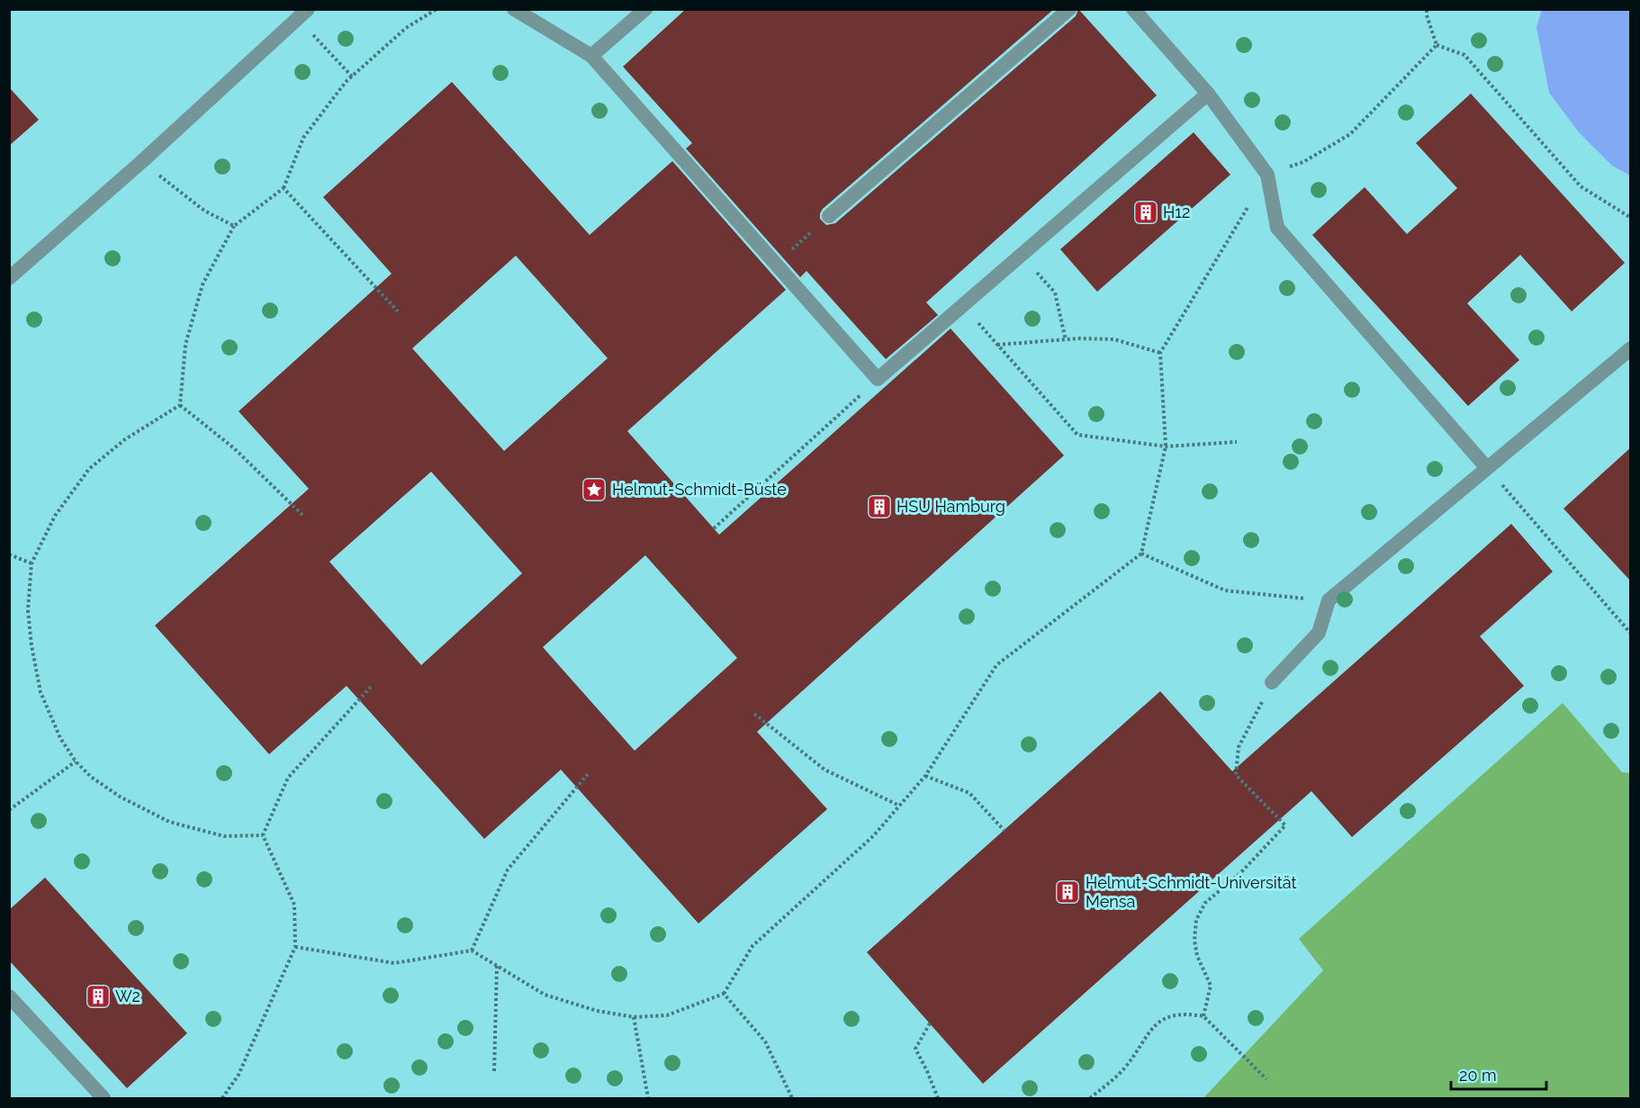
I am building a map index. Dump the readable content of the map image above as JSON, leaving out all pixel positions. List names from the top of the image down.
{
  "places": {
    "building": [
      "H12",
      "HSU Hamburg",
      "Helmut-Schmidt-Universität Mensa",
      "W2"
    ],
    "place": ["Helmut-Schmidt-Büste"]
  },
  "scale_bar": "20 m"
}
